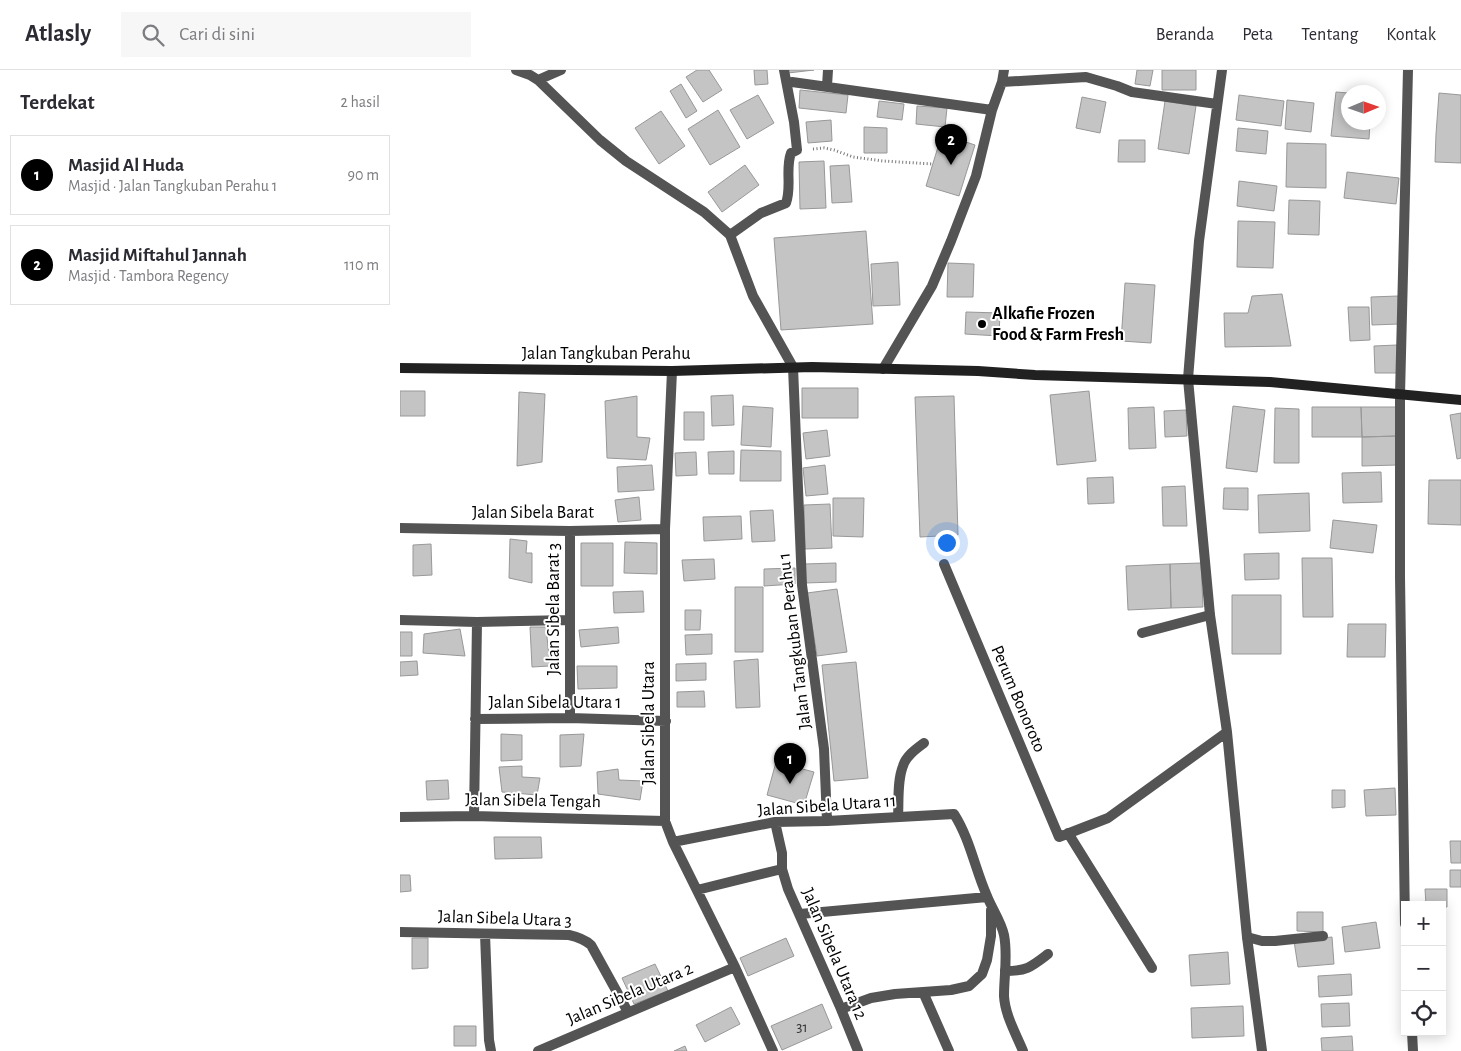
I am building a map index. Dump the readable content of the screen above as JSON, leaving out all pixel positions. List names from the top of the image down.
{
  "streets": {
    "main road": ["Jalan Tangkuban Perahu"],
    "street": [
      "Jalan Sibela Barat",
      "Jalan Sibela Barat 3",
      "Jalan Tangkuban Perahu 1",
      "Perum Bonoroto",
      "Jalan Sibela Utara 1",
      "Jalan Sibela Utara",
      "Jalan Sibela Tengah",
      "Jalan Sibela Utara 11",
      "Jalan Sibela Utara 3",
      "Jalan Sibela Utara 12",
      "Jalan Sibela Utara 2"
    ]
  },
  "crossings": [
    ["Jalan Tangkuban Perahu", "Jalan Tangkuban Perahu 1"],
    ["Jalan Tangkuban Perahu", "Jalan Sibela Utara"],
    ["Jalan Sibela Barat", "Jalan Sibela Barat 3"],
    ["Jalan Sibela Barat", "Jalan Sibela Utara"],
    ["Jalan Sibela Barat 3", "Jalan Sibela Utara 1"],
    ["Jalan Tangkuban Perahu 1", "Jalan Sibela Utara 11"],
    ["Jalan Sibela Utara 1", "Jalan Sibela Utara"],
    ["Jalan Sibela Utara", "Jalan Sibela Tengah"],
    ["Jalan Sibela Utara", "Jalan Sibela Utara 11"],
    ["Jalan Sibela Utara", "Jalan Sibela Utara 2"],
    ["Jalan Sibela Utara 11", "Jalan Sibela Utara 12"],
    ["Jalan Sibela Utara 3", "Jalan Sibela Utara 2"]
  ],
  "places": ["Alkafie Frozen Food & Farm Fresh"],
  "house_numbers": ["31"],
  "north": "right",
  "page": {
    "header": "Atlasly",
    "search": "Cari di sini",
    "nav": [
      "Beranda",
      "Peta",
      "Tentang",
      "Kontak"
    ],
    "heading": ["Terdekat", "2 hasil"],
    "pins": ["2", "1"],
    "list": [
      {
        "mark": "1",
        "name": "Masjid Al Huda",
        "note": "Masjid · Jalan Tangkuban Perahu 1",
        "value": "90 m"
      },
      {
        "mark": "2",
        "name": "Masjid Miftahul Jannah",
        "note": "Masjid · Tambora Regency",
        "value": "110 m"
      }
    ],
    "map_buttons": ["+", "−"]
  }
}
